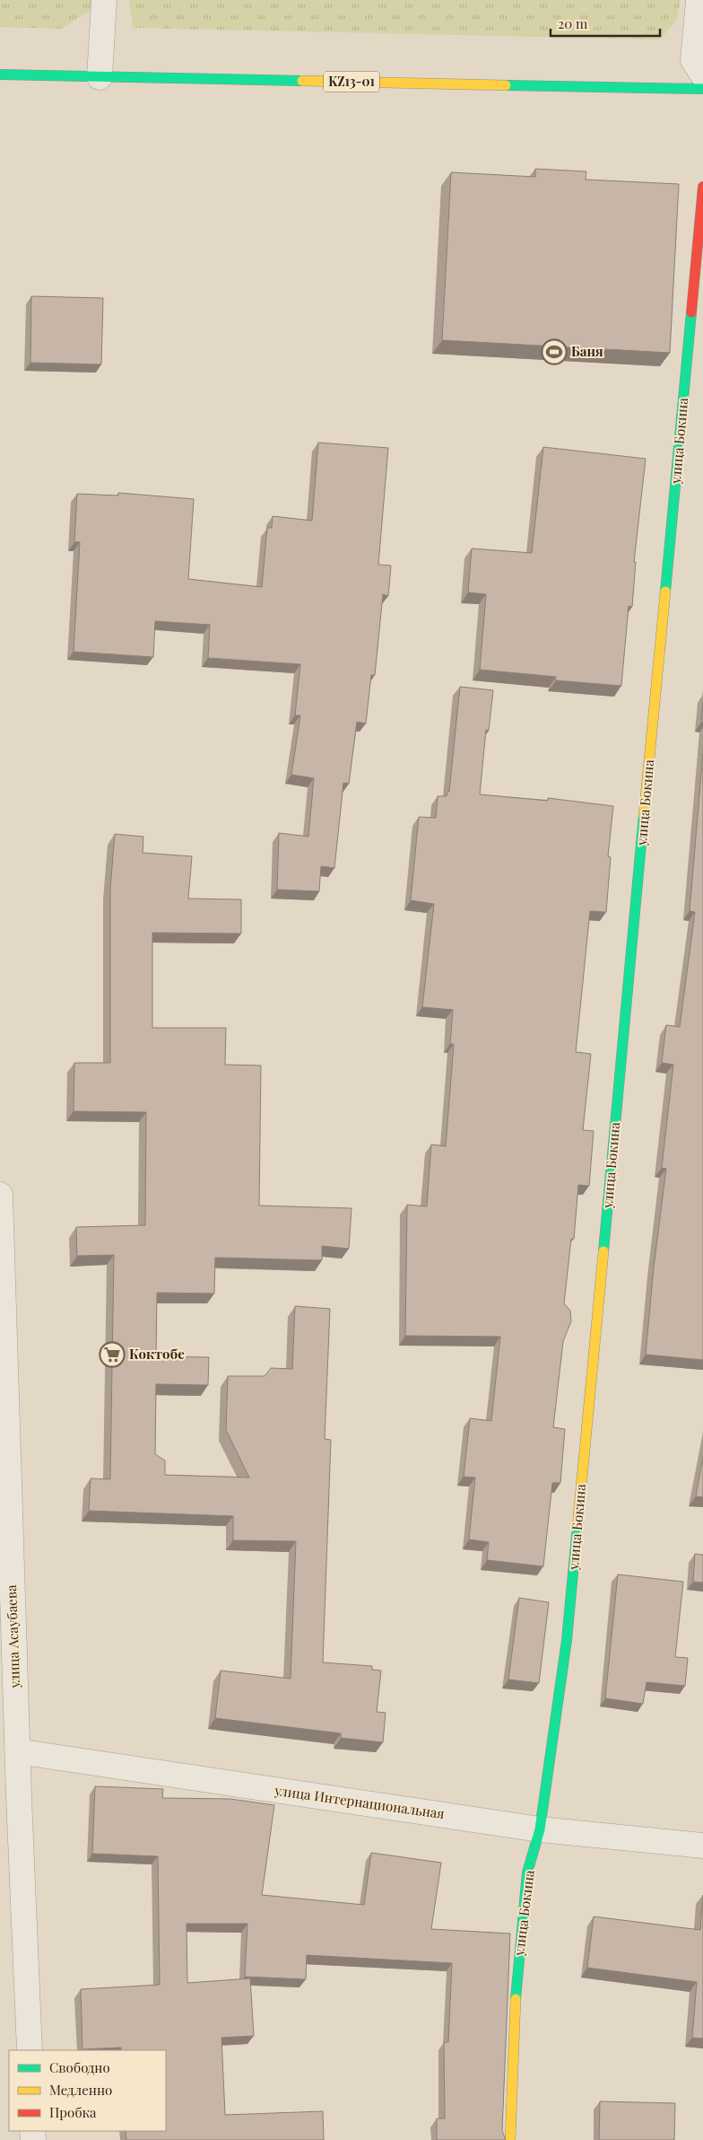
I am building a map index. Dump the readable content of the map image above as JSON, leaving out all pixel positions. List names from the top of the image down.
{
  "streets": {
    "main road": ["KZ13-01", "улица Бокина"],
    "street": ["улица Асаубаева", "улица Интернациональная"]
  },
  "crossings": [
    ["улица Бокина", "улица Интернациональная"],
    ["улица Асаубаева", "улица Интернациональная"]
  ],
  "places": {
    "sports": ["Баня"],
    "supermarket": ["Коктобе"]
  },
  "legend": ["Свободно", "Медленно", "Пробка"],
  "scale_bar": "20 m"
}
